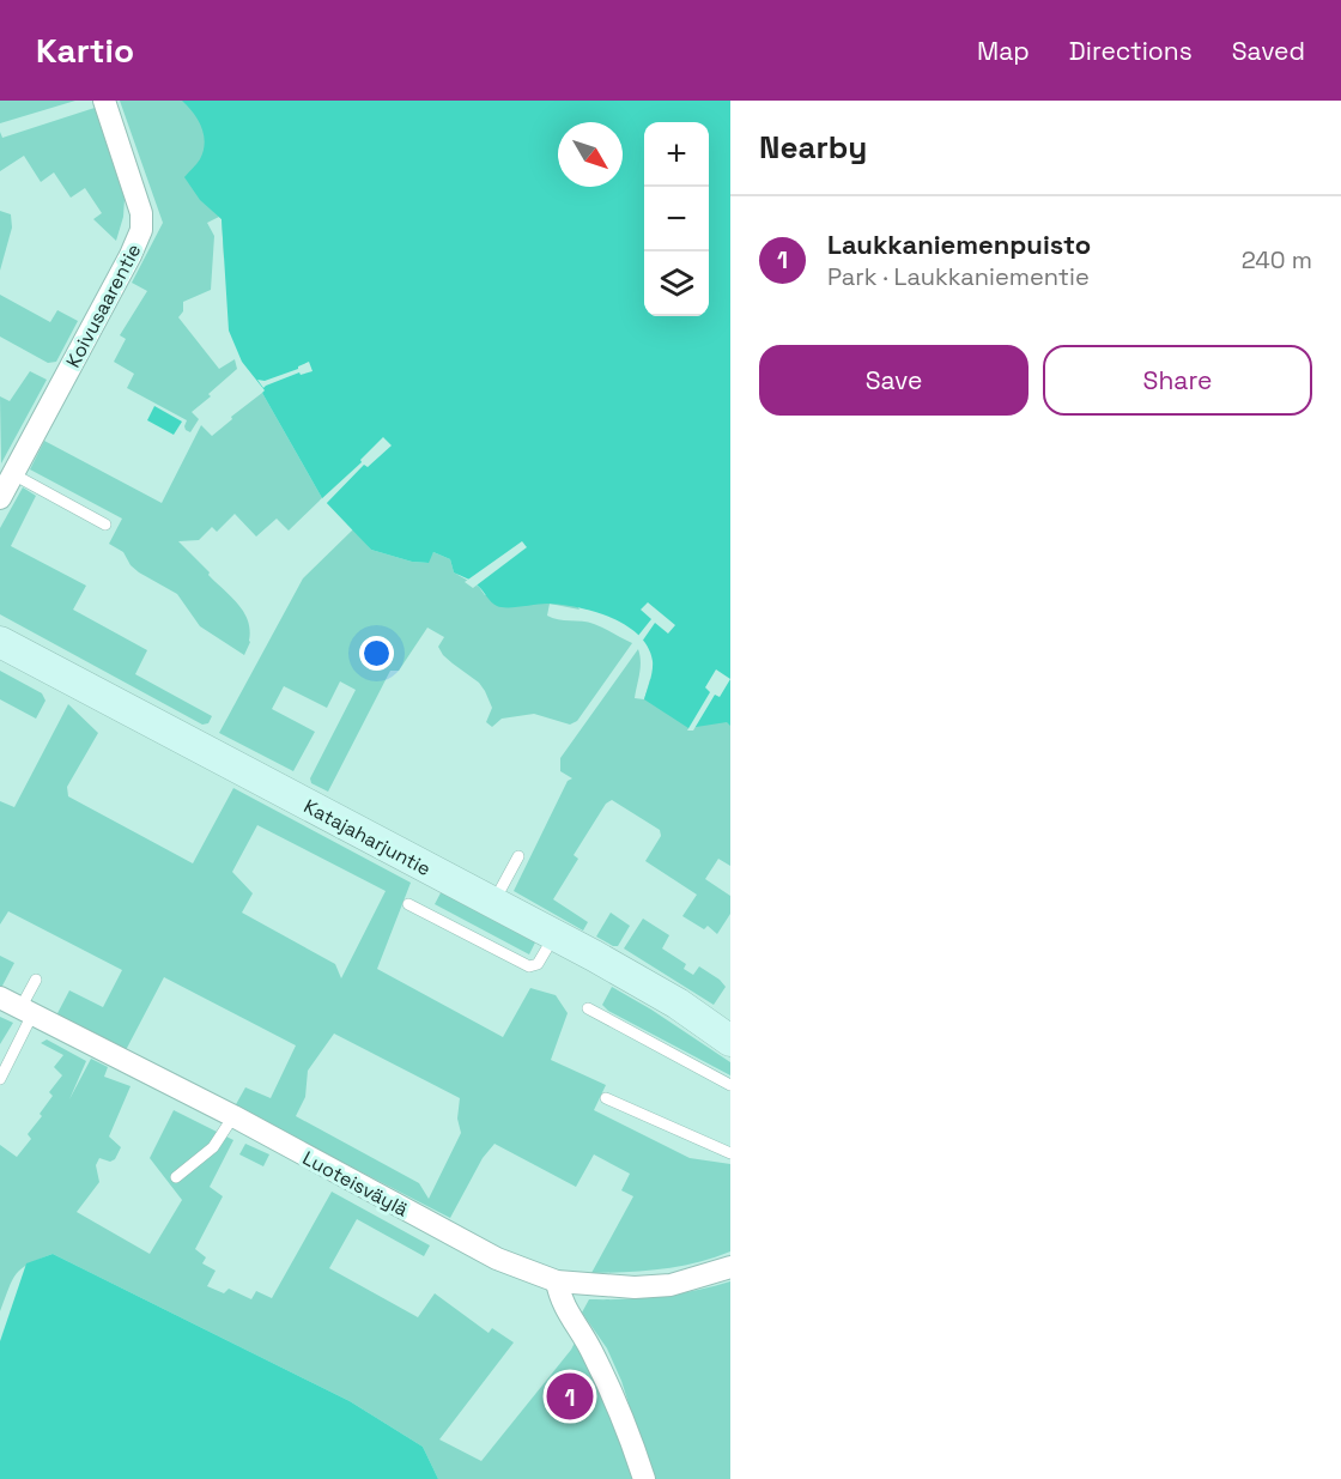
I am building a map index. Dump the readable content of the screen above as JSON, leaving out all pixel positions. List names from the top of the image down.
{
  "streets": {
    "street": ["Koivusaarentie", "Katajaharjuntie", "Luoteisväylä"]
  },
  "north": "bottom right",
  "page": {
    "header": "Kartio",
    "nav": ["Map", "Directions", "Saved"],
    "heading": "Nearby",
    "map_buttons": ["+", "−"],
    "list": [
      {
        "mark": "1",
        "name": "Laukkaniemenpuisto",
        "note": "Park · Laukkaniementie",
        "value": "240 m"
      }
    ],
    "buttons": ["Save", "Share"],
    "pins": "1"
  }
}
